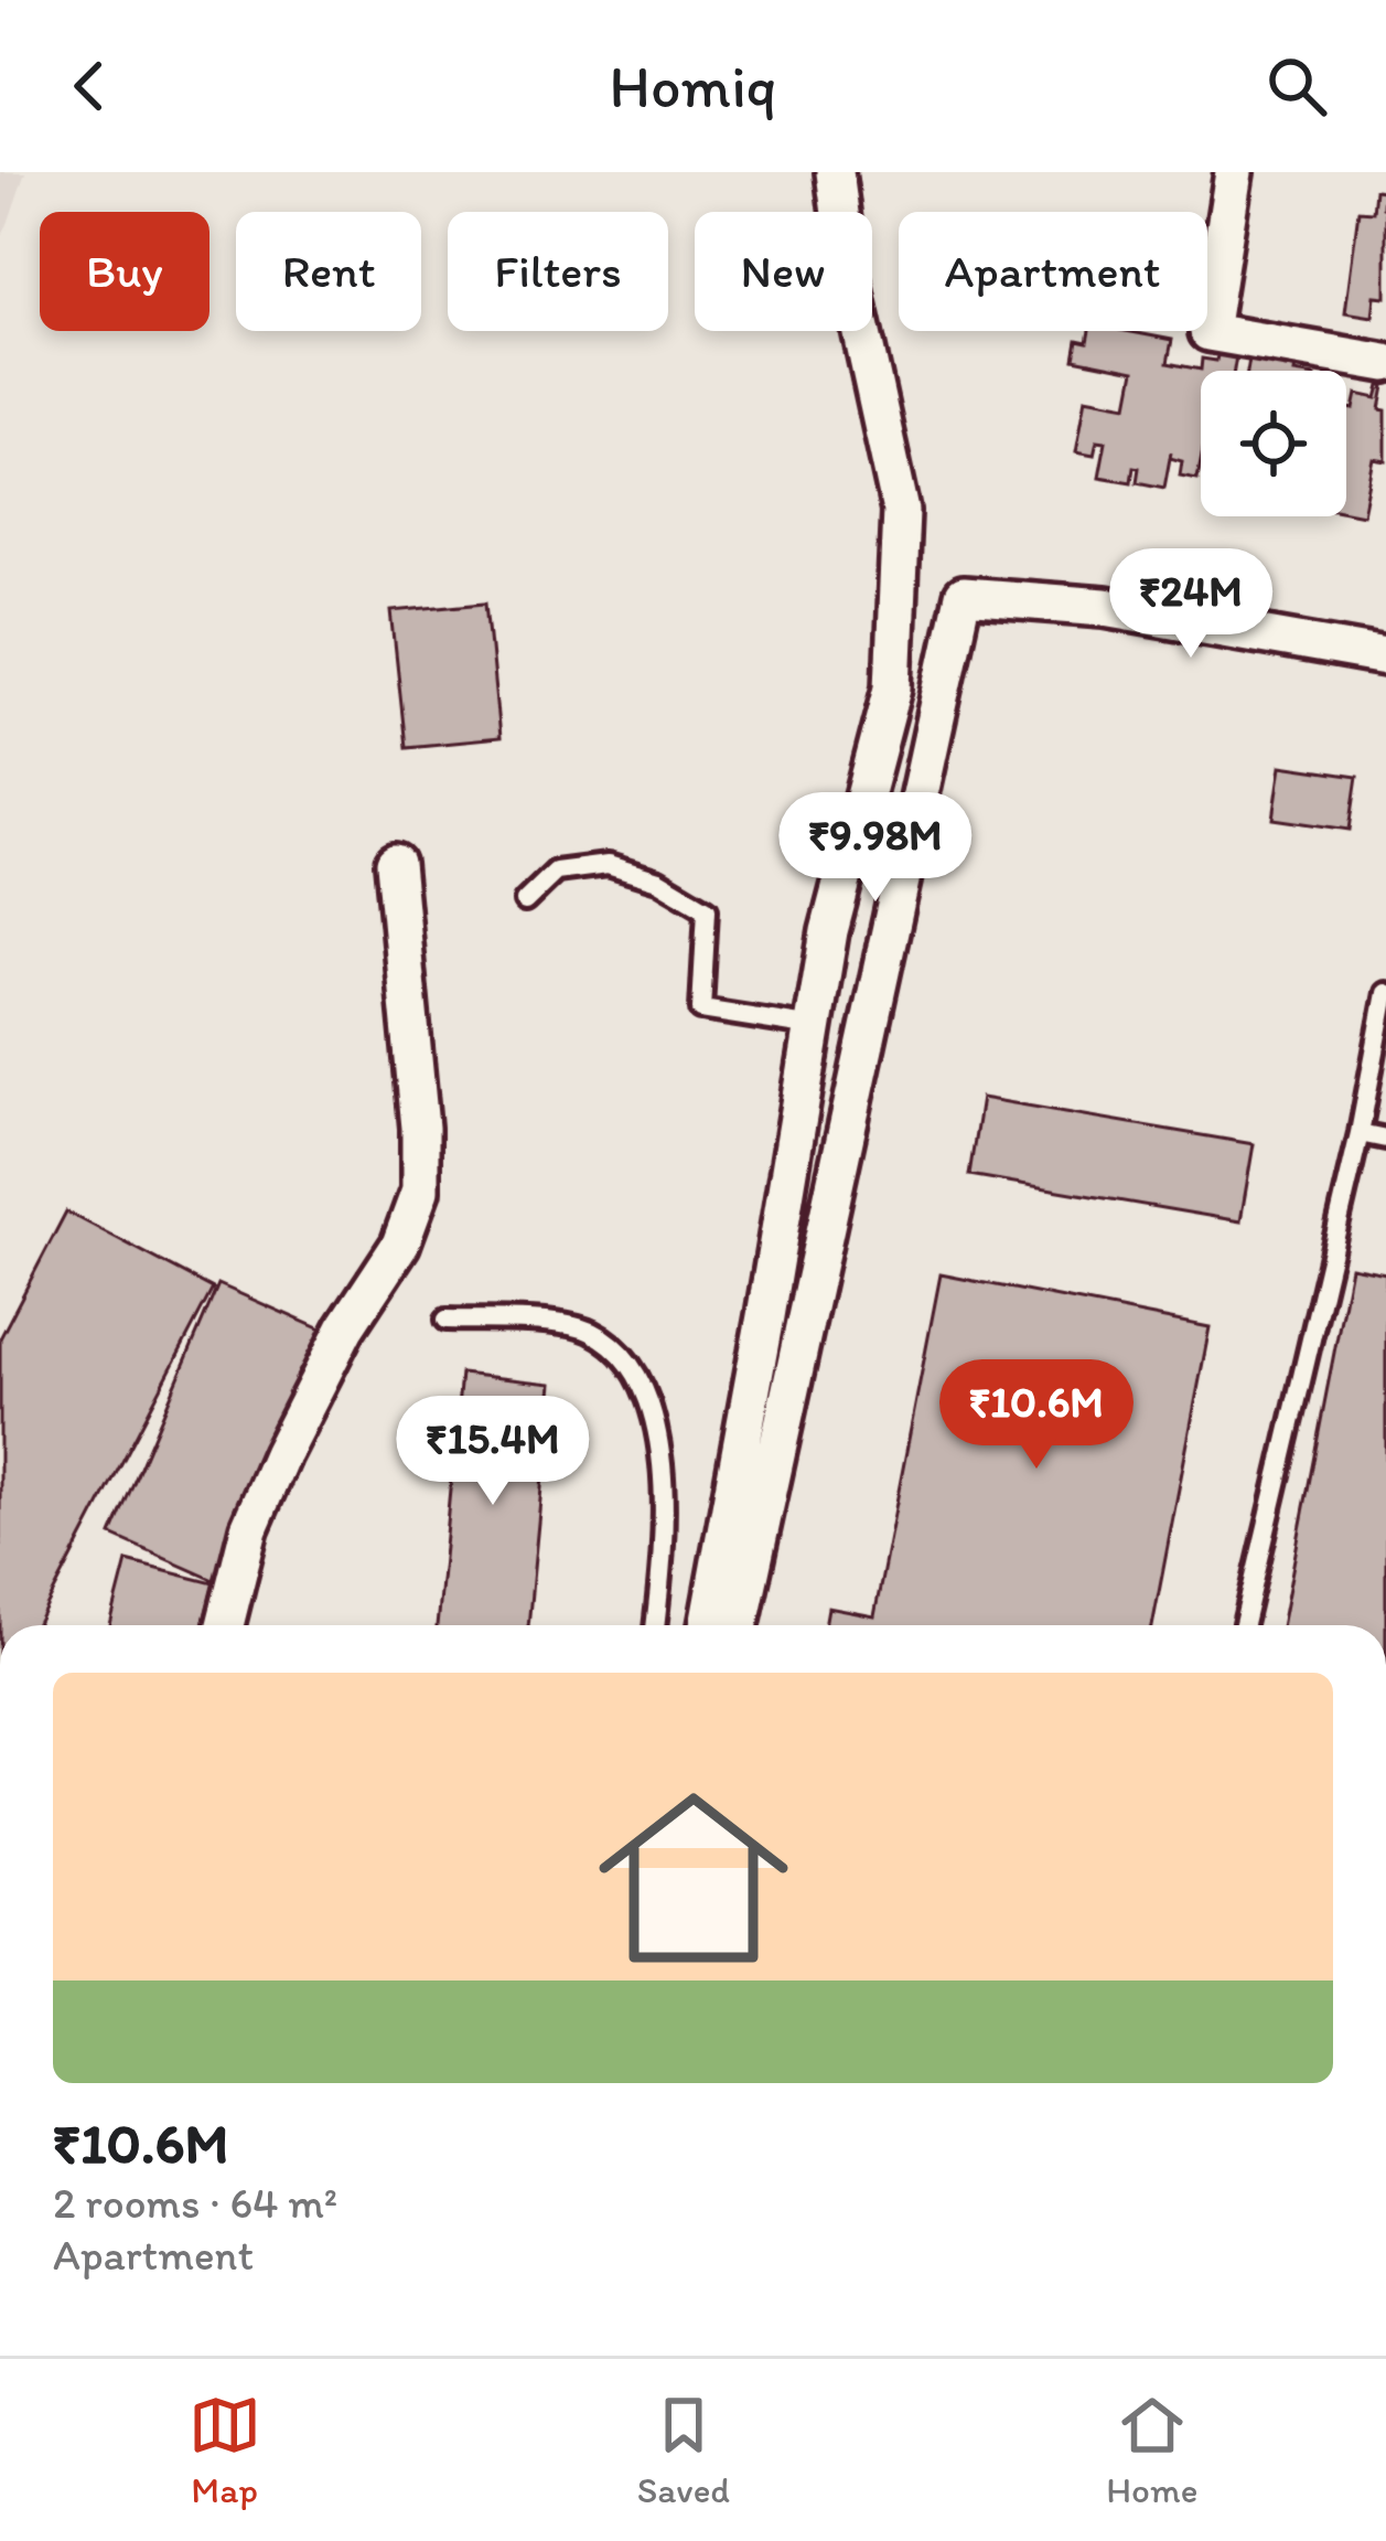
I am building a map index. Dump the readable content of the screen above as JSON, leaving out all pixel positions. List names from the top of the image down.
{
  "page": {
    "header": "Homiq",
    "chip": [
      "Buy",
      "Rent",
      "Filters",
      "New",
      "Apartment"
    ],
    "price": [
      "₹24M",
      "₹9.98M",
      "₹10.6M",
      "₹15.4M"
    ],
    "list": [
      {
        "name": "₹10.6M",
        "note": "2 rooms · 64 m² · Apartment"
      }
    ],
    "tabs": ["Map", "Saved", "Home"]
  }
}
